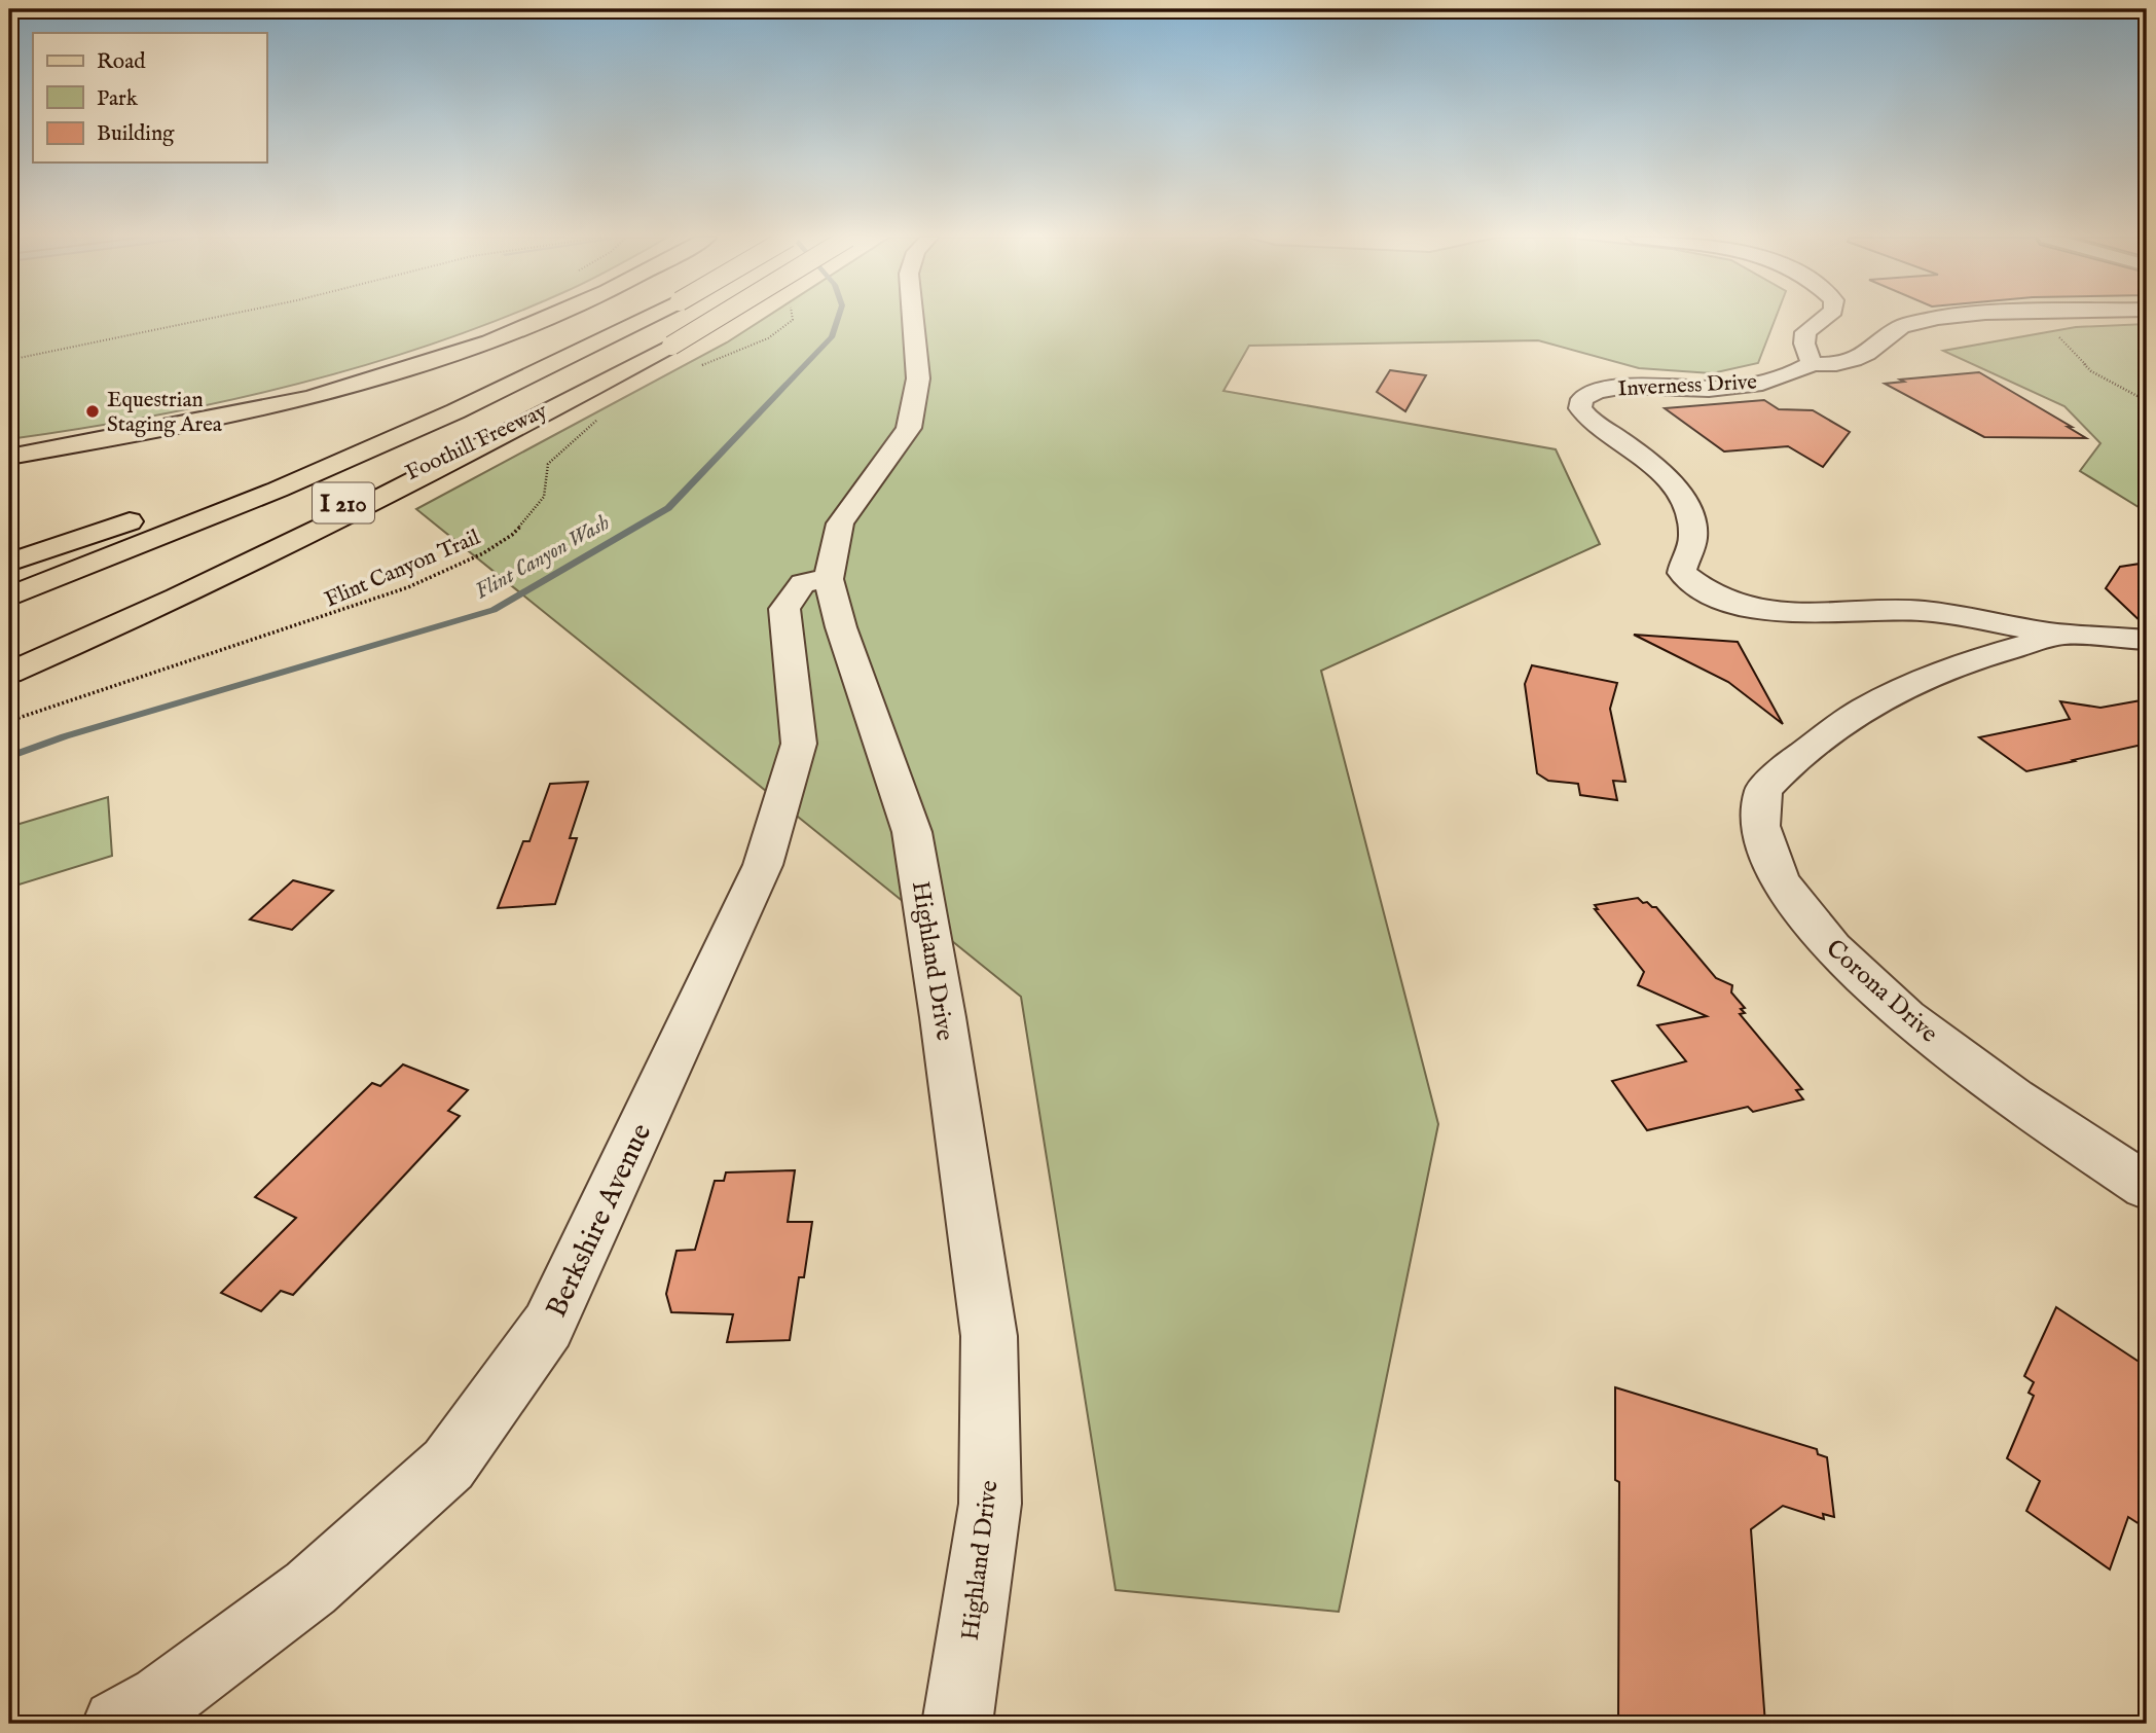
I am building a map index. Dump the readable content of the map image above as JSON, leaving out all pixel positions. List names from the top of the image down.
{
  "streets": {
    "main road": ["Foothill Freeway", "I 210"],
    "street": [
      "Inverness Drive",
      "Highland Drive",
      "Corona Drive",
      "Berkshire Avenue"
    ],
    "path": ["Flint Canyon Trail"]
  },
  "crossings": [
    ["Inverness Drive", "Corona Drive"],
    ["Highland Drive", "Berkshire Avenue"]
  ],
  "water": ["Flint Canyon Wash"],
  "places": ["Equestrian Staging Area"],
  "legend": ["Road", "Park", "Building"]
}
